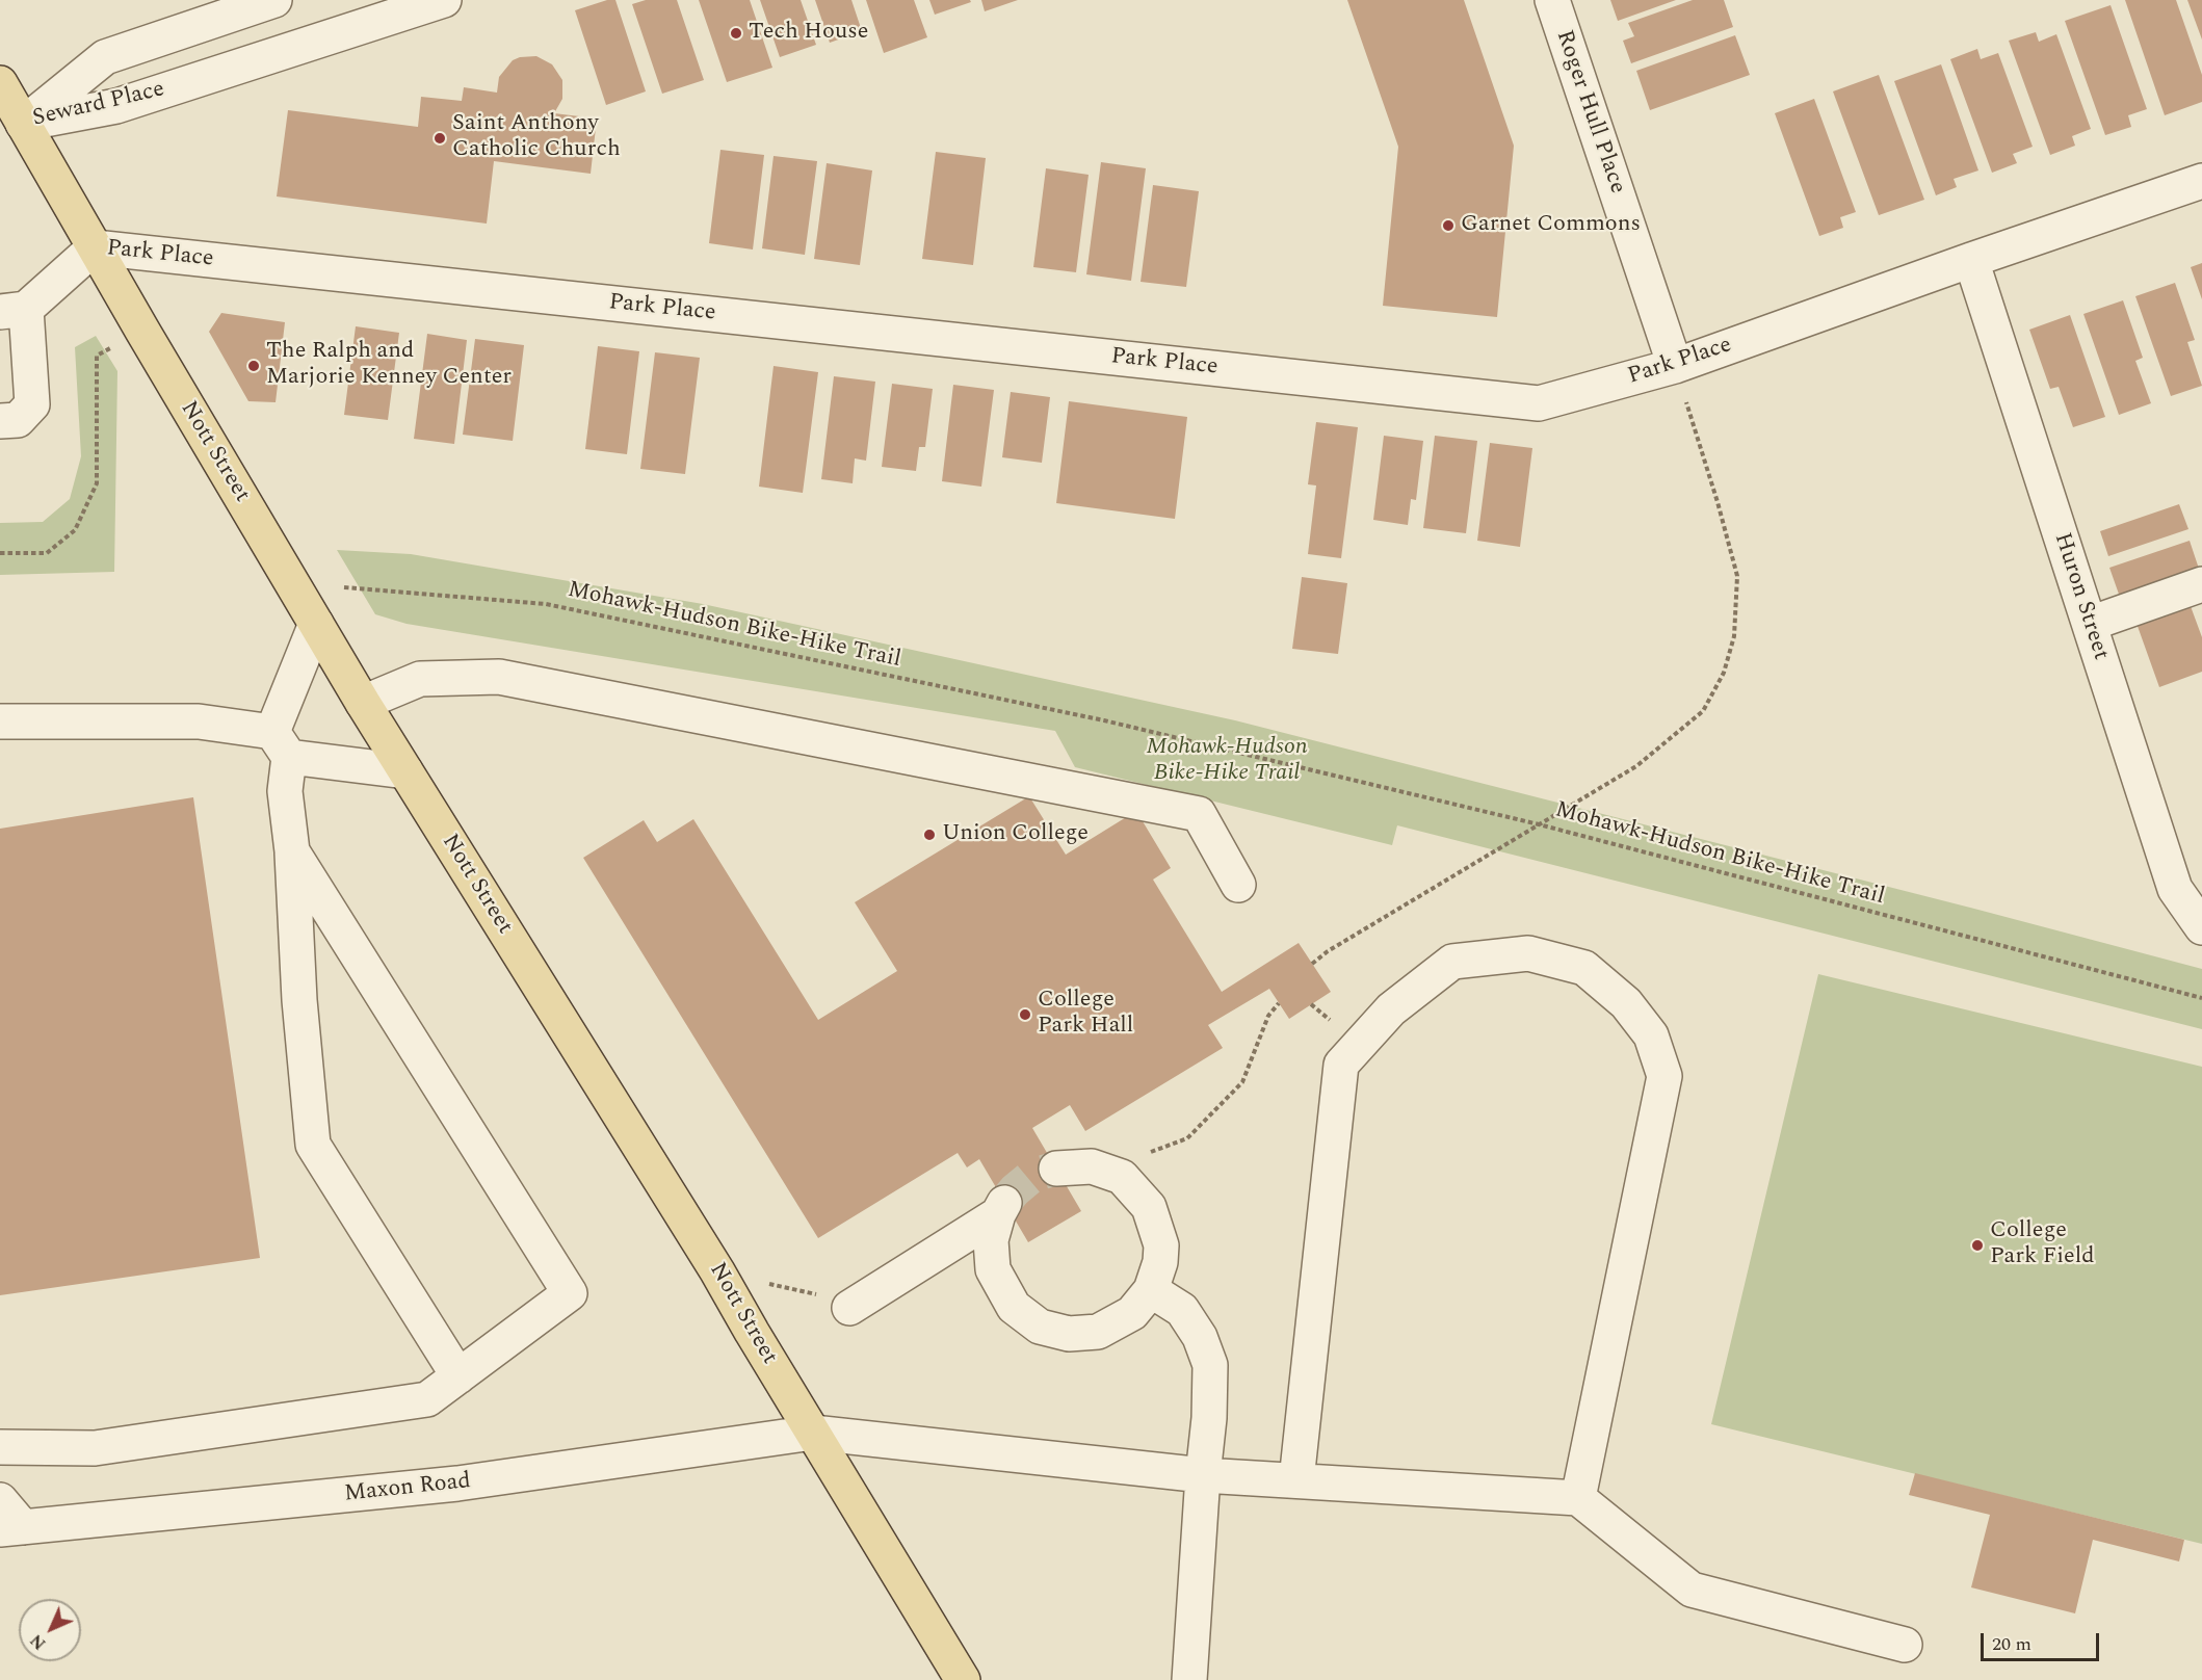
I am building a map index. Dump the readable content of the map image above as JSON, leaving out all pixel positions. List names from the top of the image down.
{
  "streets": {
    "main road": ["Nott Street"],
    "street": [
      "Seward Place",
      "Roger Hull Place",
      "Park Place",
      "Huron Street",
      "Maxon Road"
    ],
    "path": ["Mohawk-Hudson Bike-Hike Trail"]
  },
  "crossings": [
    ["Seward Place", "Nott Street"],
    ["Roger Hull Place", "Park Place"],
    ["Park Place", "Nott Street"],
    ["Park Place", "Huron Street"],
    ["Nott Street", "Maxon Road"]
  ],
  "parks": ["Mohawk-Hudson Bike-Hike Trail"],
  "places": [
    "Tech House",
    "Saint Anthony Catholic Church",
    "Garnet Commons",
    "The Ralph and Marjorie Kenney Center",
    "Union College",
    "College Park Hall",
    "College Park Field"
  ],
  "scale_bar": "20 m",
  "north": "bottom left"
}
